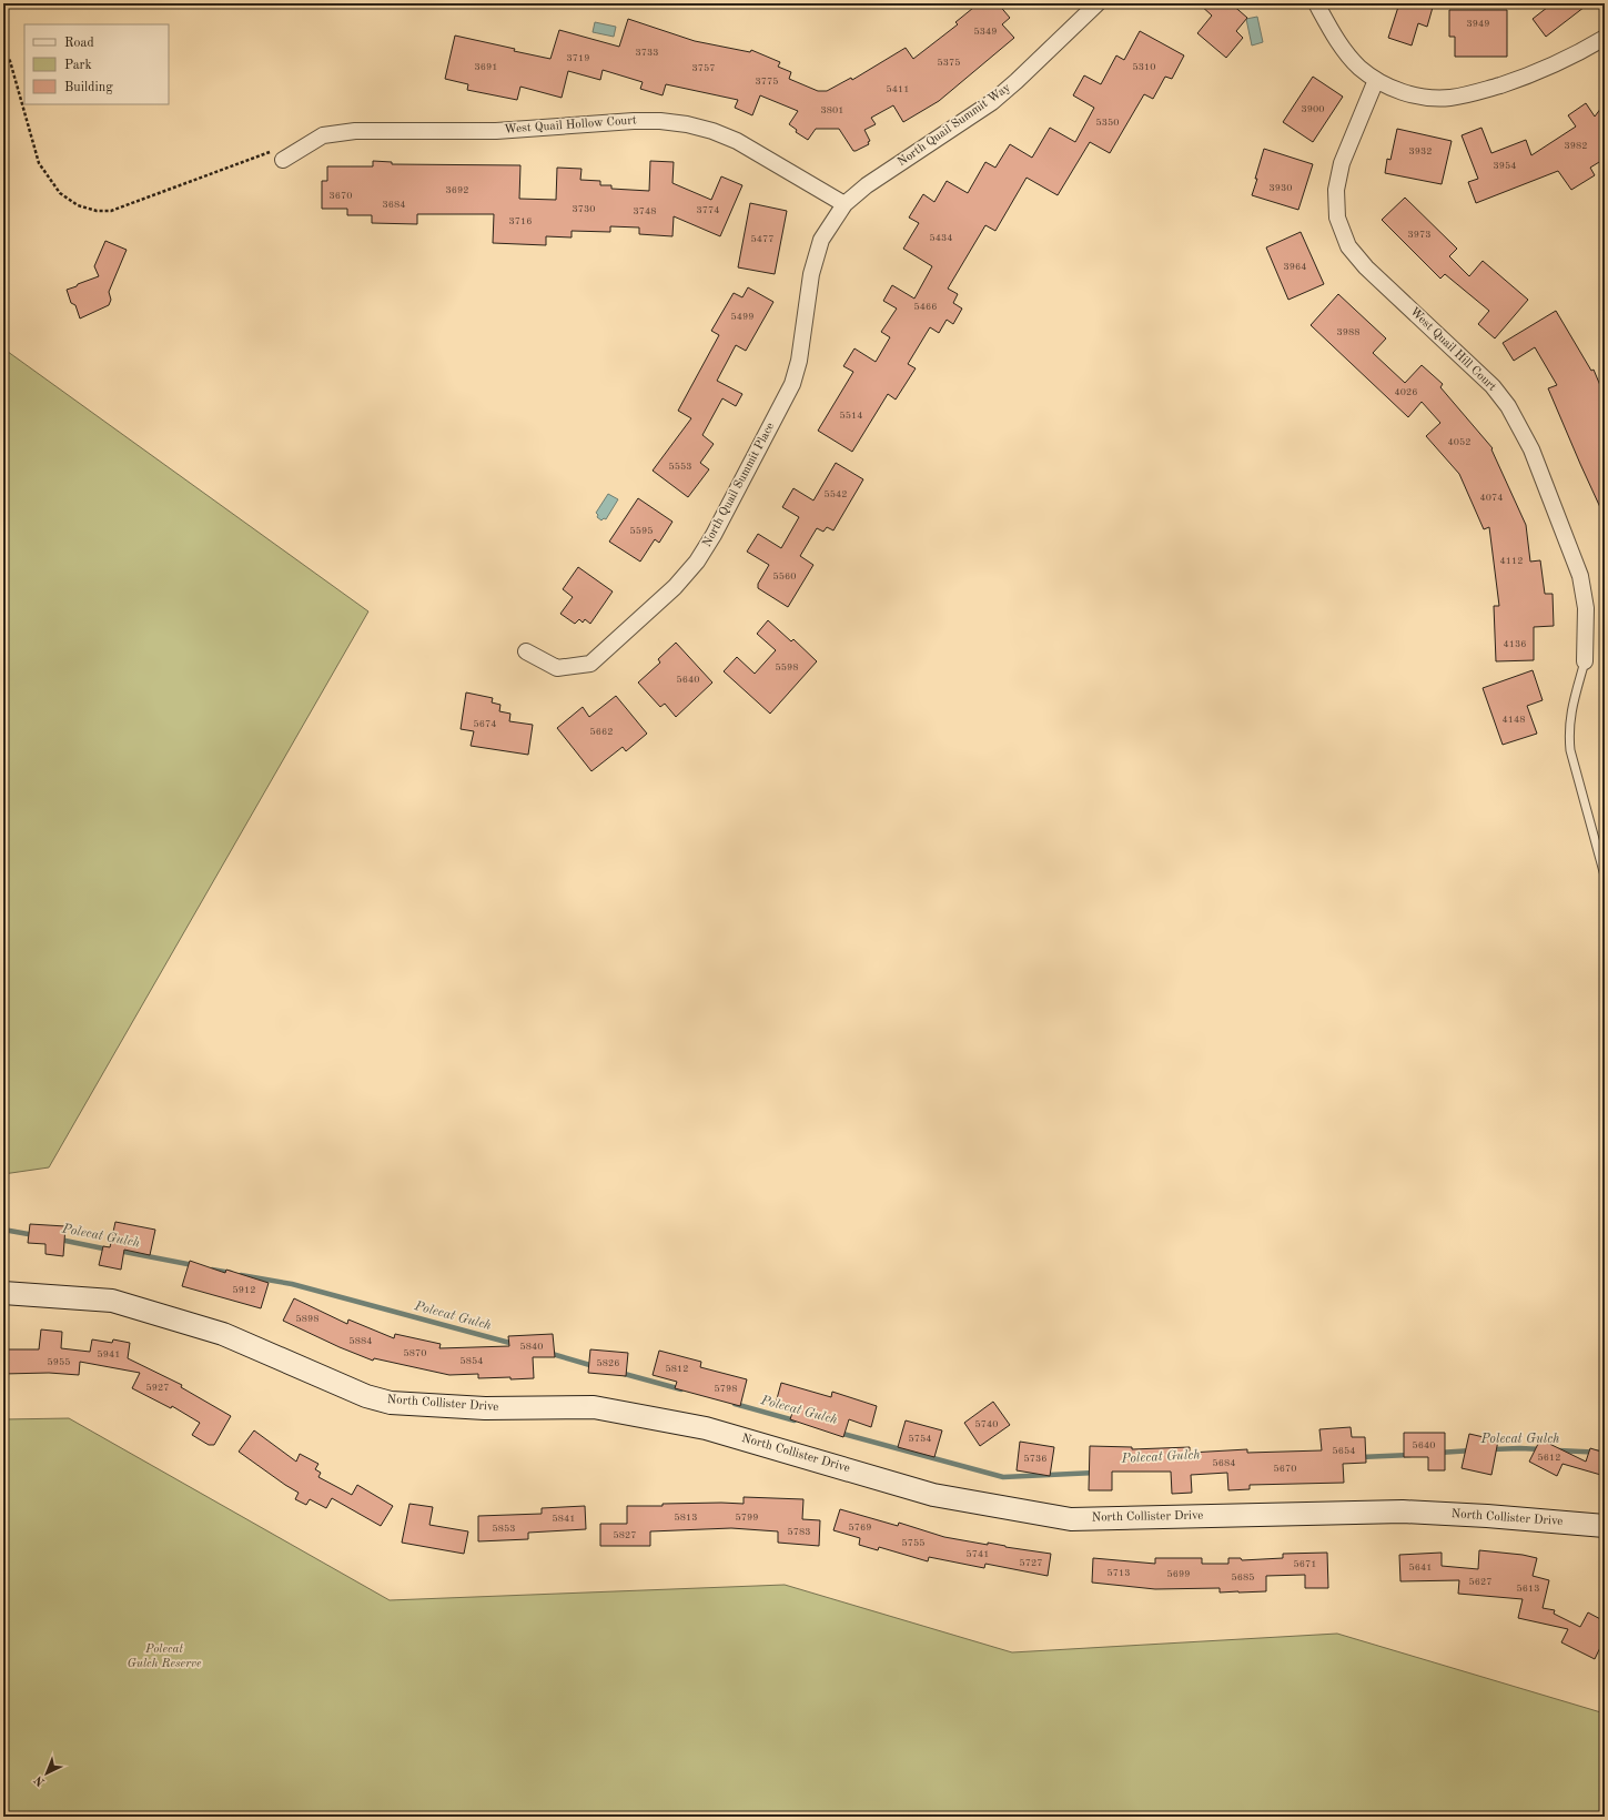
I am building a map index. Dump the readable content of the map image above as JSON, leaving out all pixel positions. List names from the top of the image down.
{
  "streets": {
    "street": [
      "West Quail Hollow Court",
      "North Quail Summit Way",
      "West Quail Hill Court",
      "North Quail Summit Place",
      "North Collister Drive"
    ]
  },
  "crossings": [
    ["West Quail Hollow Court", "North Quail Summit Way"],
    ["West Quail Hollow Court", "North Quail Summit Place"],
    ["North Quail Summit Way", "North Quail Summit Place"]
  ],
  "water": ["Polecat Gulch"],
  "parks": ["Polecat Gulch Reserve"],
  "house_numbers": [
    "3949",
    "5349",
    "3733",
    "3719",
    "5375",
    "3691",
    "5310",
    "3757",
    "3775",
    "5411",
    "3900",
    "3801",
    "5350",
    "3982",
    "3932",
    "3954",
    "3930",
    "3692",
    "3670",
    "3684",
    "3730",
    "3774",
    "3748",
    "3716",
    "3973",
    "5434",
    "5477",
    "3964",
    "5466",
    "5499",
    "3988",
    "4026",
    "5514",
    "4052",
    "5553",
    "5542",
    "4074",
    "5595",
    "4112",
    "5560",
    "4136",
    "5598",
    "5640",
    "4148",
    "5674",
    "5662",
    "5912",
    "5898",
    "5884",
    "5840",
    "5870",
    "5941",
    "5854",
    "5955",
    "5826",
    "5812",
    "5927",
    "5798",
    "5740",
    "5754",
    "5640",
    "5654",
    "5612",
    "5736",
    "5684",
    "5670",
    "5813",
    "5799",
    "5841",
    "5769",
    "5853",
    "5783",
    "5827",
    "5755",
    "5741",
    "5727",
    "5671",
    "5641",
    "5713",
    "5699",
    "5685",
    "5627",
    "5613"
  ],
  "legend": ["Road", "Park", "Building"],
  "north": "bottom left"
}
